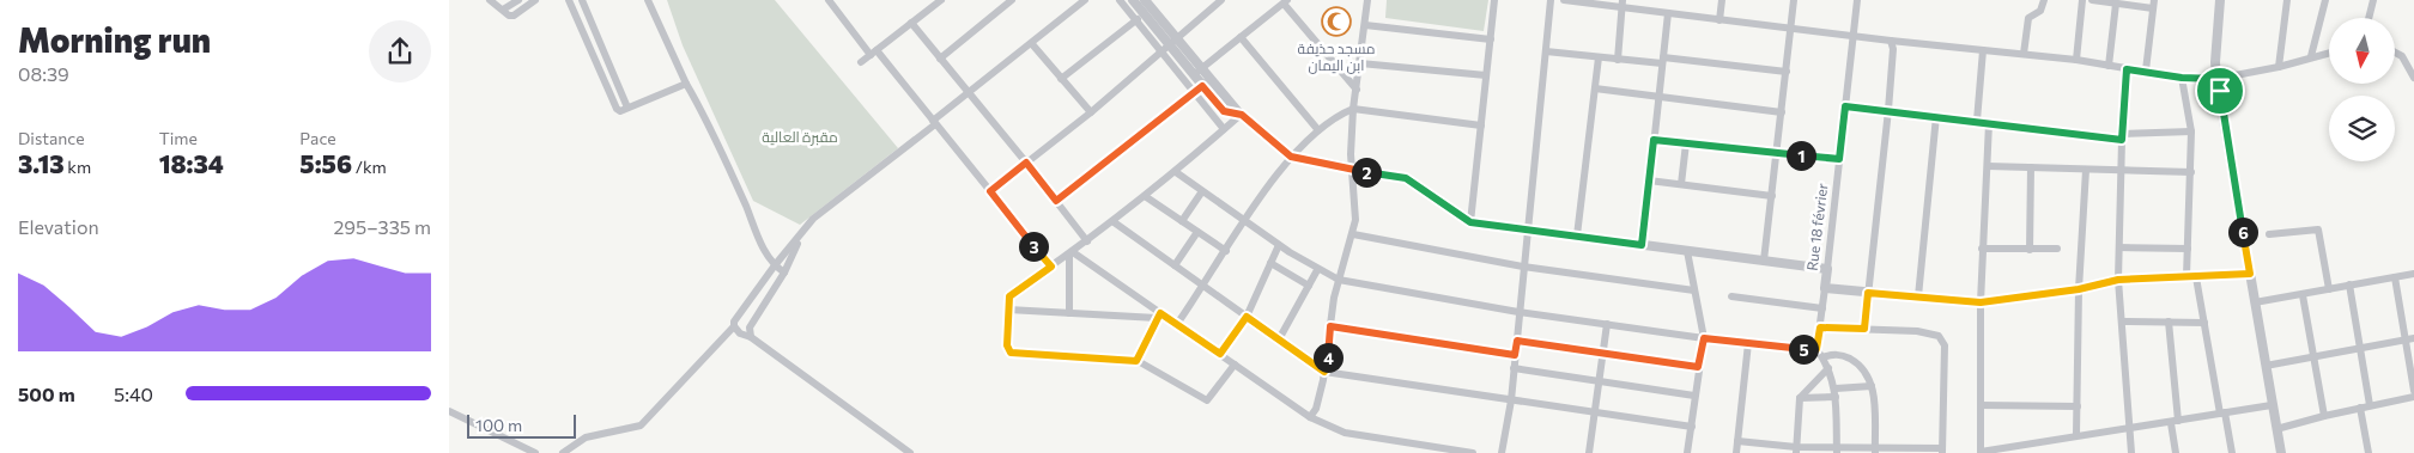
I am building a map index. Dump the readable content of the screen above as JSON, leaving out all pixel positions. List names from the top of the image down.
{
  "streets": {
    "street": ["Rue 18 février"]
  },
  "parks": ["مقبرة العالية"],
  "places": {
    "mosque": ["مسجد حذيفة ابن اليمان"]
  },
  "scale_bar": "100 m",
  "north": "bottom",
  "page": {
    "heading": ["Morning run", "08:39"],
    "stats": [
      ["Distance", "3.13 km"],
      ["Time", "18:34"],
      ["Pace", "5:56 /km"]
    ],
    "pins": [
      "1",
      "2",
      "6",
      "3",
      "5",
      "4"
    ],
    "chart": ["Elevation", "295–335 m"],
    "list": [
      {
        "name": "500 m",
        "note": "5:40"
      }
    ],
    "scale": "100 m"
  }
}
